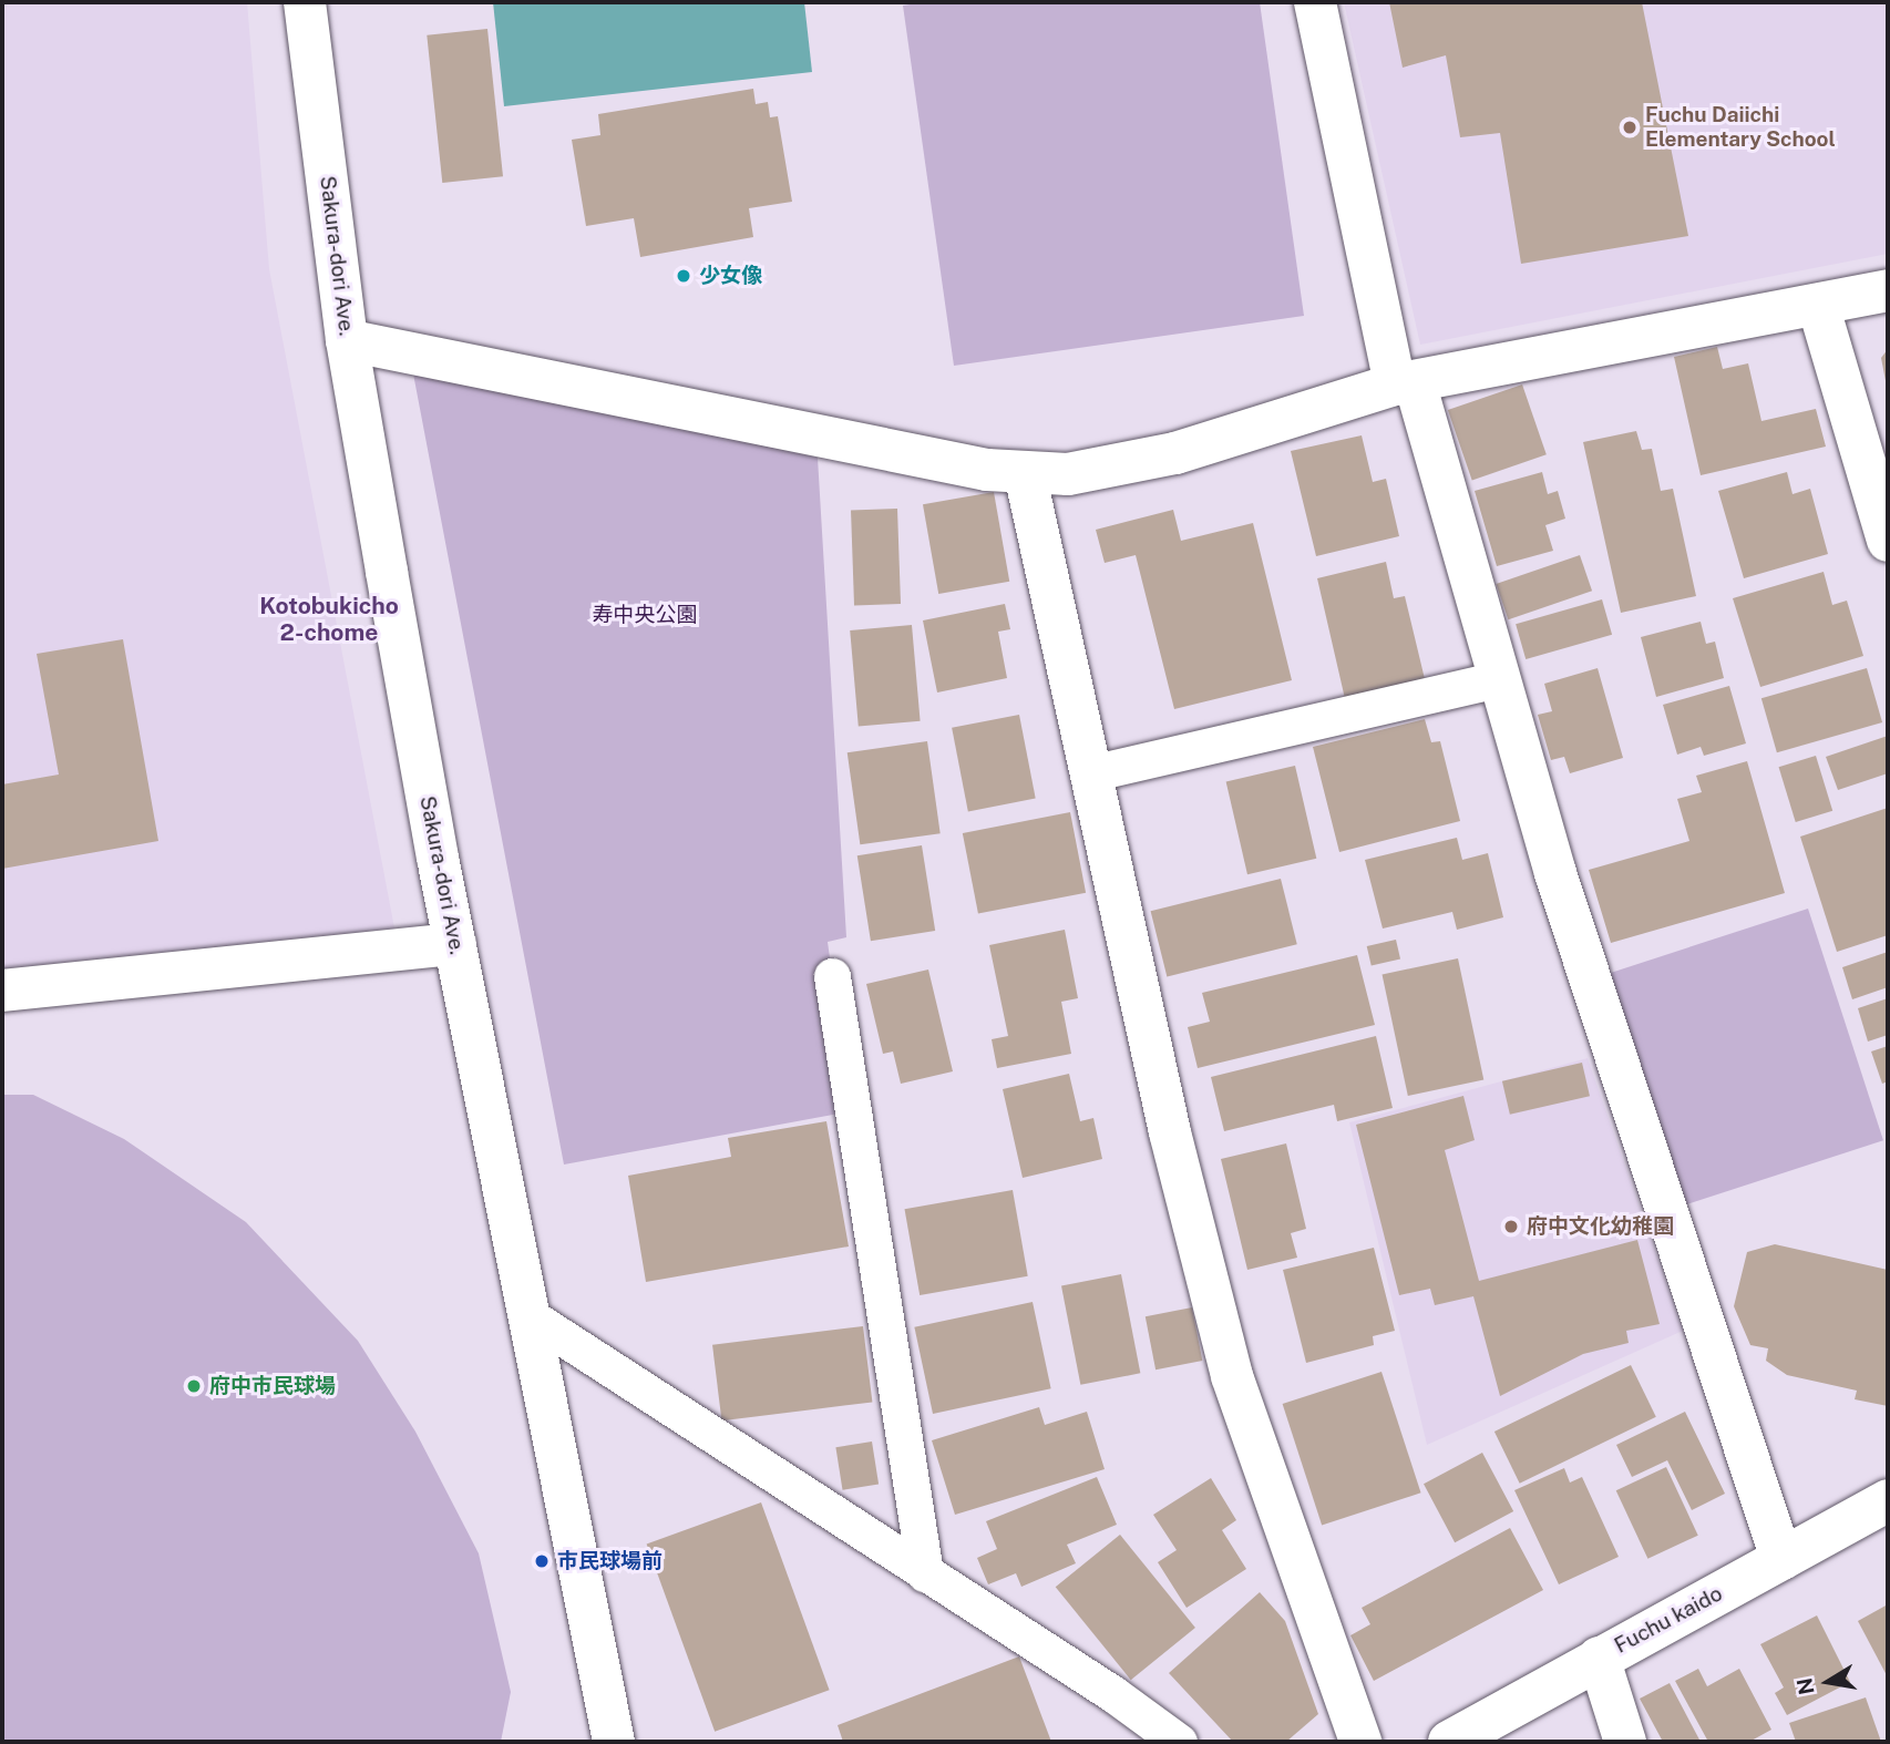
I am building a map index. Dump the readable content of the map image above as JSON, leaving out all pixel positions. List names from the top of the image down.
{
  "streets": {
    "street": ["Sakura-dori Ave.", "Fuchu kaido"]
  },
  "districts": ["Kotobukicho 2-chome"],
  "parks": ["寿中央公園"],
  "places": [
    "Fuchu Daiichi Elementary School",
    "少女像",
    "府中文化幼稚園",
    "府中市民球場",
    "市民球場前"
  ],
  "north": "left"
}
